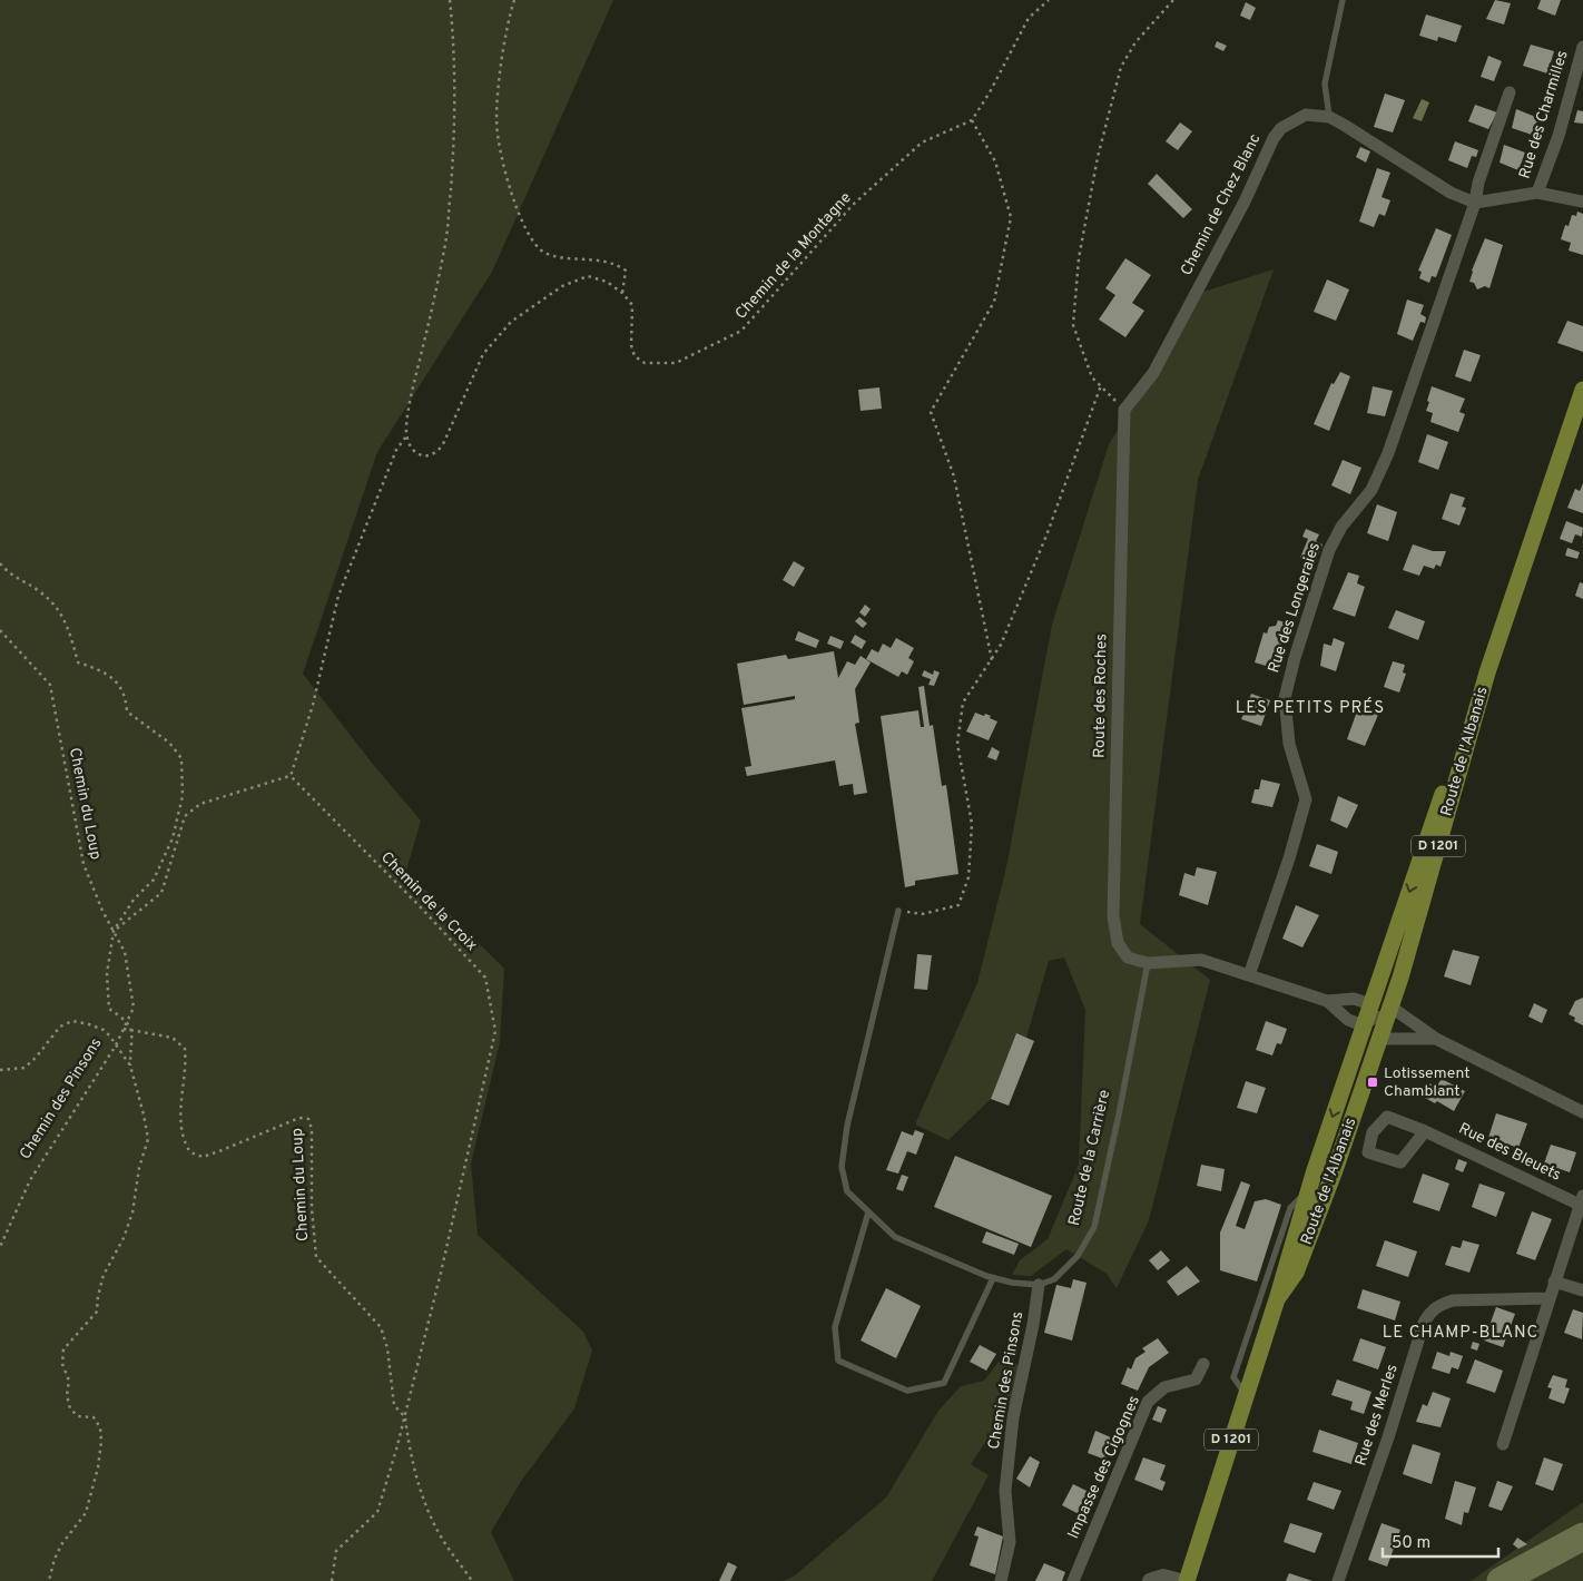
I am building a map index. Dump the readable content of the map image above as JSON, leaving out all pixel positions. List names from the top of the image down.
{
  "streets": {
    "main road": ["Route de l'Albanais", "D 1201"],
    "street": [
      "Rue des Charmilles",
      "Chemin de Chez Blanc",
      "Rue des Longeraies",
      "Route des Roches",
      "Chemin des Pinsons",
      "Rue des Bleuets",
      "Rue des Merles",
      "Impasse des Cigognes"
    ],
    "lane": ["Route de la Carrière"],
    "path": ["Chemin de la Montagne", "Chemin du Loup", "Chemin de la Croix"]
  },
  "crossings": [
    ["Chemin de Chez Blanc", "Route des Roches"],
    ["Route des Roches", "Route de la Carrière"],
    ["Chemin du Loup", "Chemin de la Croix"],
    ["Chemin du Loup", "Chemin des Pinsons"],
    ["Chemin des Pinsons", "Route de la Carrière"]
  ],
  "districts": ["LES PETITS PRÉS", "LE CHAMP-BLANC"],
  "places": {
    "transit": ["Lotissement Chamblant"]
  },
  "scale_bar": "50 m"
}
